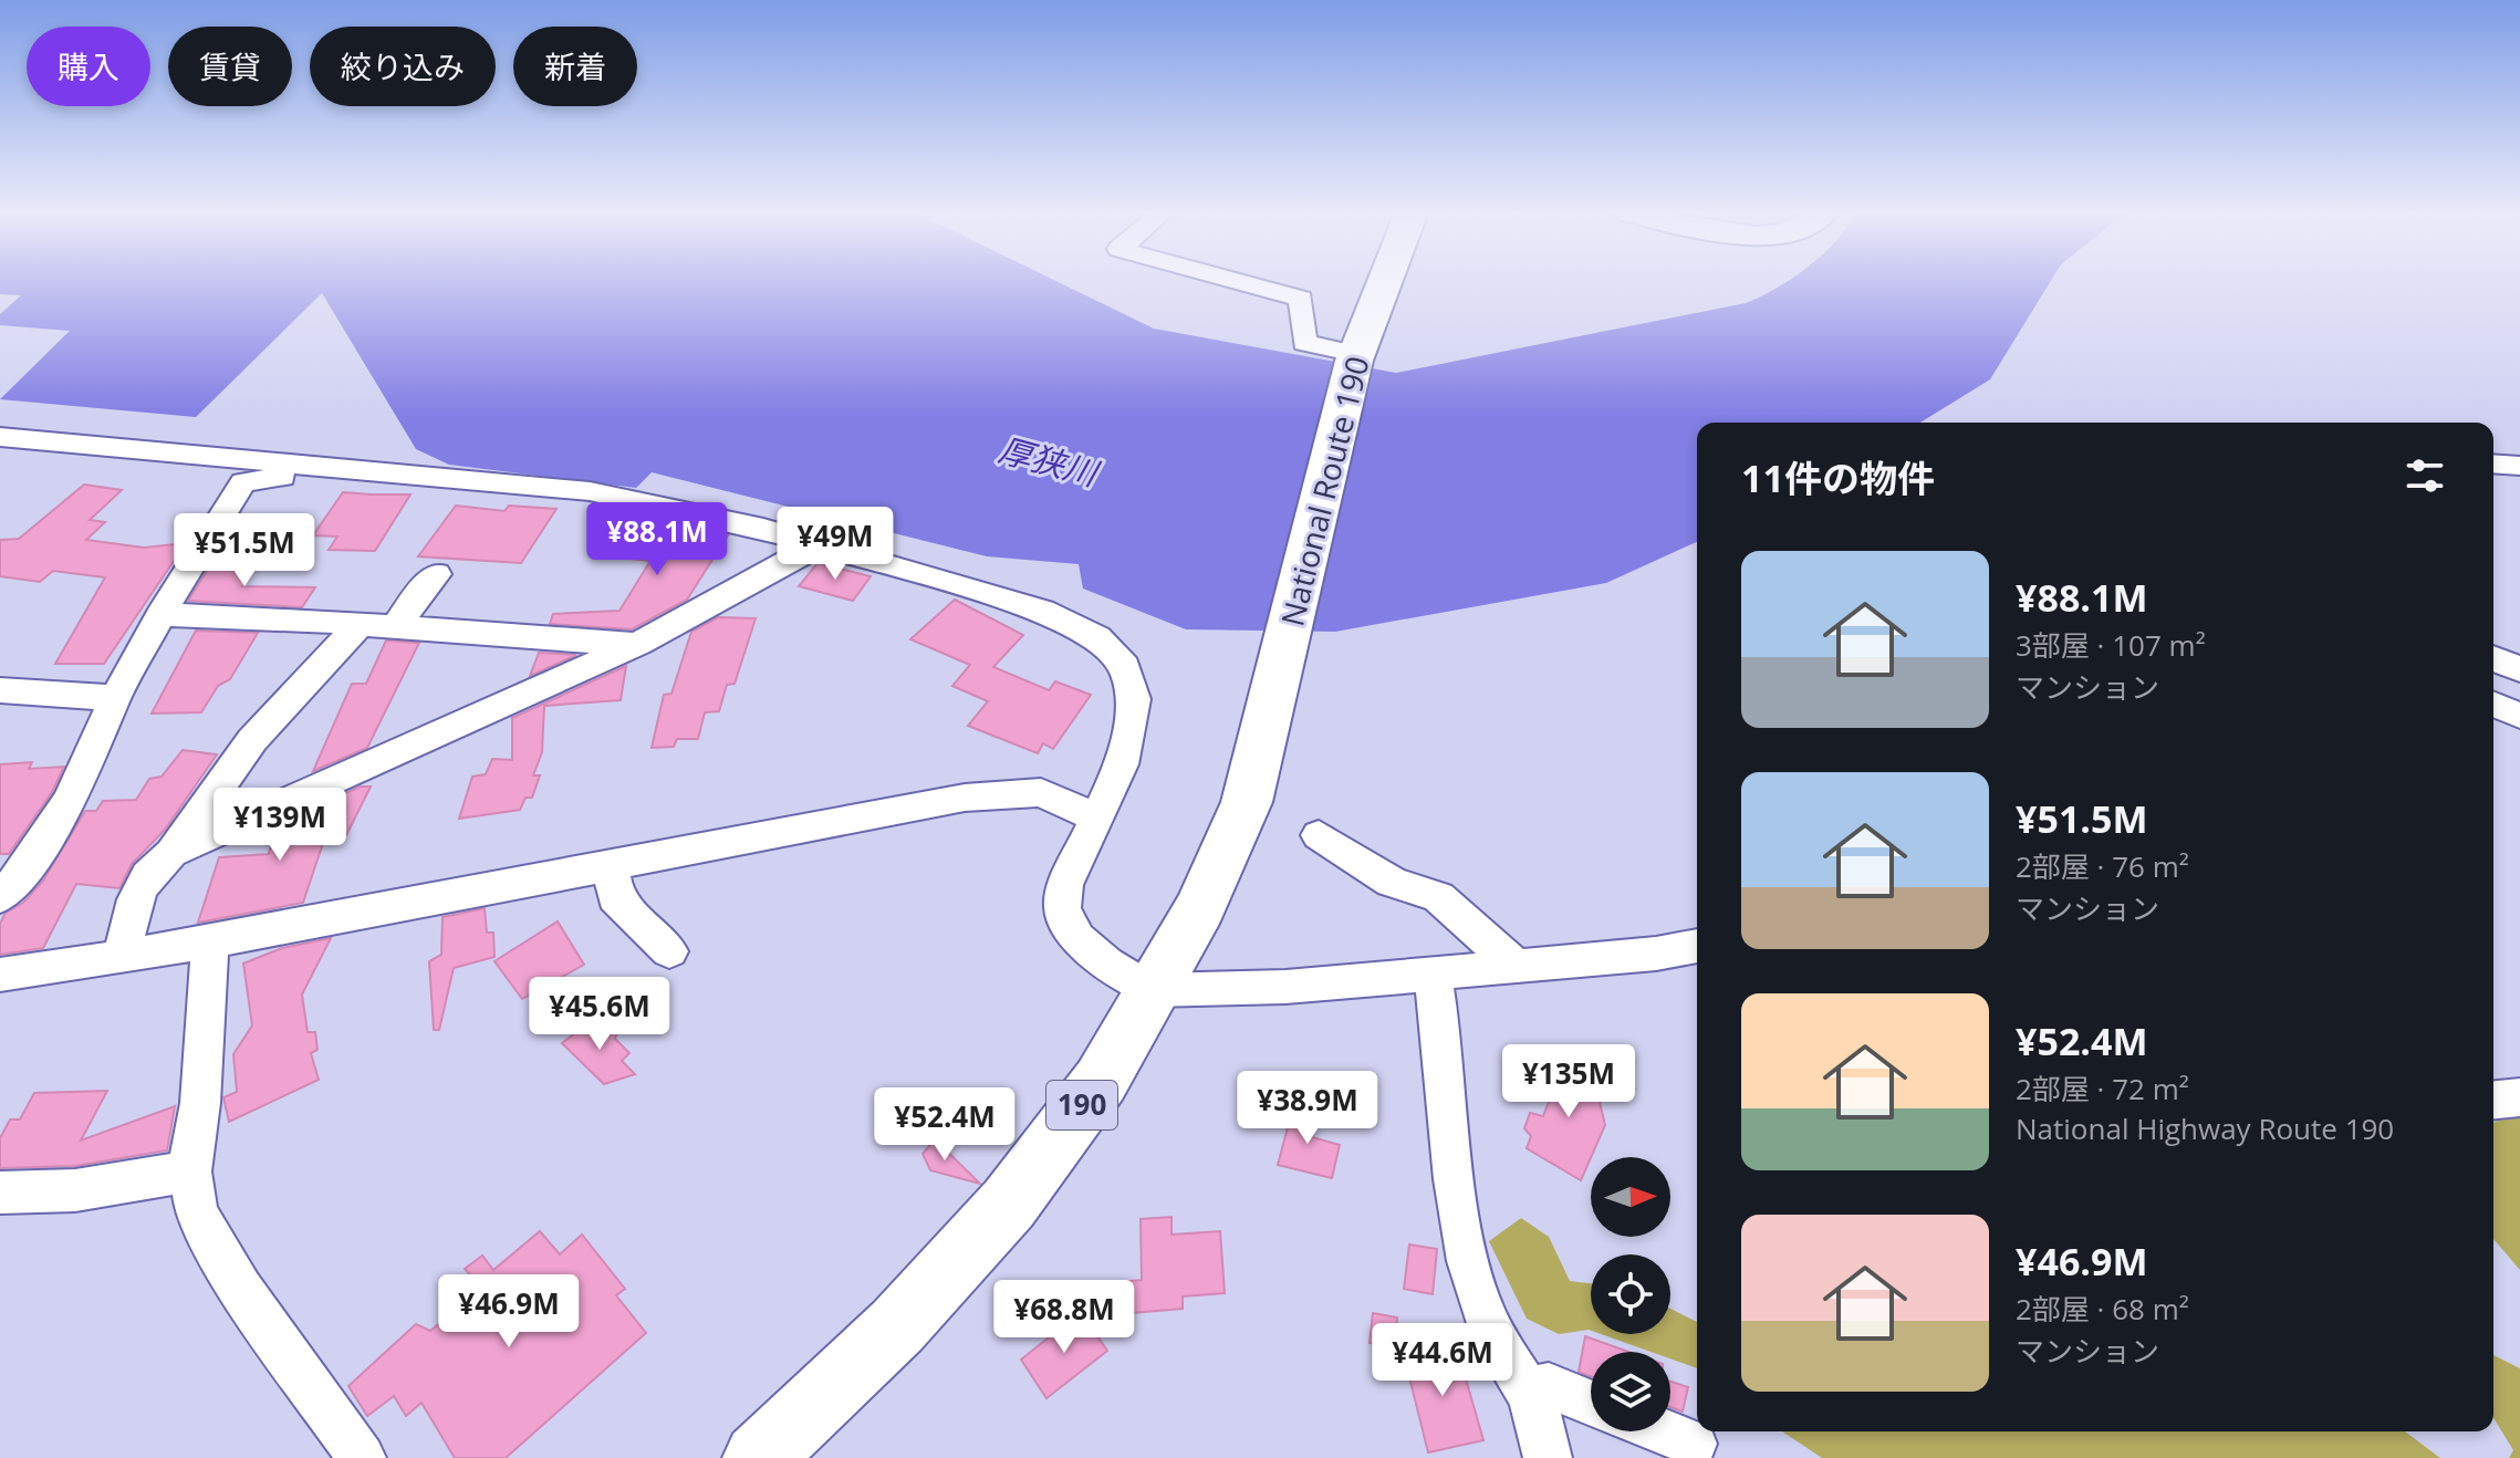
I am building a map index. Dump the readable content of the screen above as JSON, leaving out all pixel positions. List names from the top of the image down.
{
  "streets": {
    "highway": ["National Route 190", "190"]
  },
  "crossings": [
    ["National Route 190", "190"]
  ],
  "water": ["厚狭川"],
  "north": "right",
  "page": {
    "chip": [
      "購入",
      "賃貸",
      "絞り込み",
      "新着"
    ],
    "heading": "11件の物件",
    "price": [
      "¥88.1M",
      "¥49M",
      "¥51.5M",
      "¥139M",
      "¥45.6M",
      "¥135M",
      "¥38.9M",
      "¥52.4M",
      "¥46.9M",
      "¥68.8M",
      "¥44.6M"
    ],
    "list": [
      {
        "name": "¥88.1M",
        "note": "3部屋 · 107 m² · マンション"
      },
      {
        "name": "¥51.5M",
        "note": "2部屋 · 76 m² · マンション"
      },
      {
        "name": "¥52.4M",
        "note": "2部屋 · 72 m² · National Highway Route 190"
      },
      {
        "name": "¥46.9M",
        "note": "2部屋 · 68 m² · マンション"
      }
    ]
  }
}
